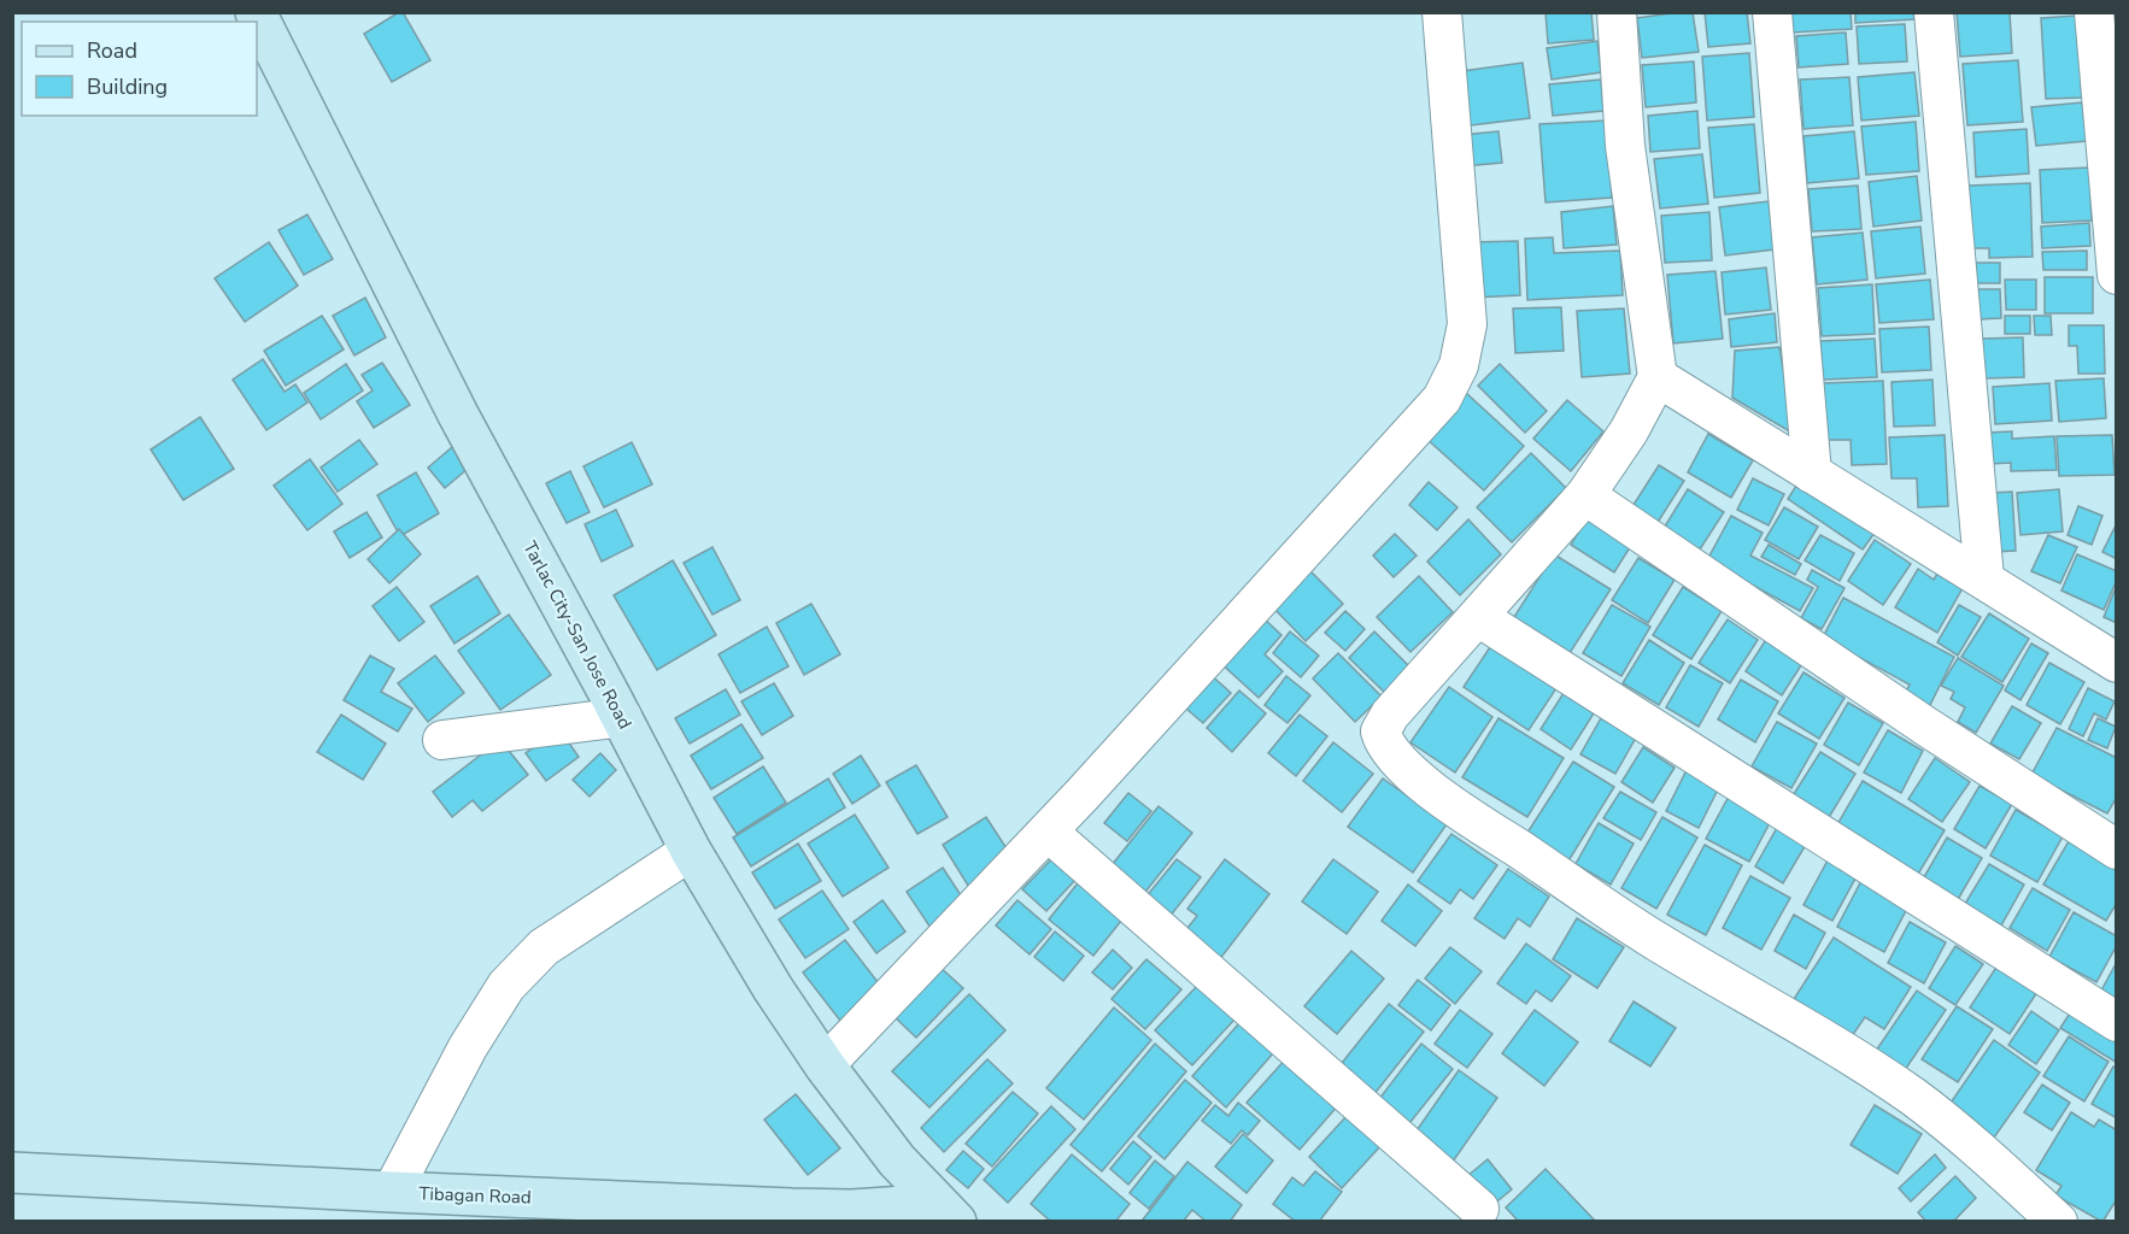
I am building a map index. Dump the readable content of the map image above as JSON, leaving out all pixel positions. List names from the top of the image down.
{
  "streets": {
    "main road": ["Tarlac City-San Jose Road", "Tibagan Road"]
  },
  "crossings": [
    ["Tarlac City-San Jose Road", "Tibagan Road"]
  ],
  "legend": ["Road", "Building"]
}
